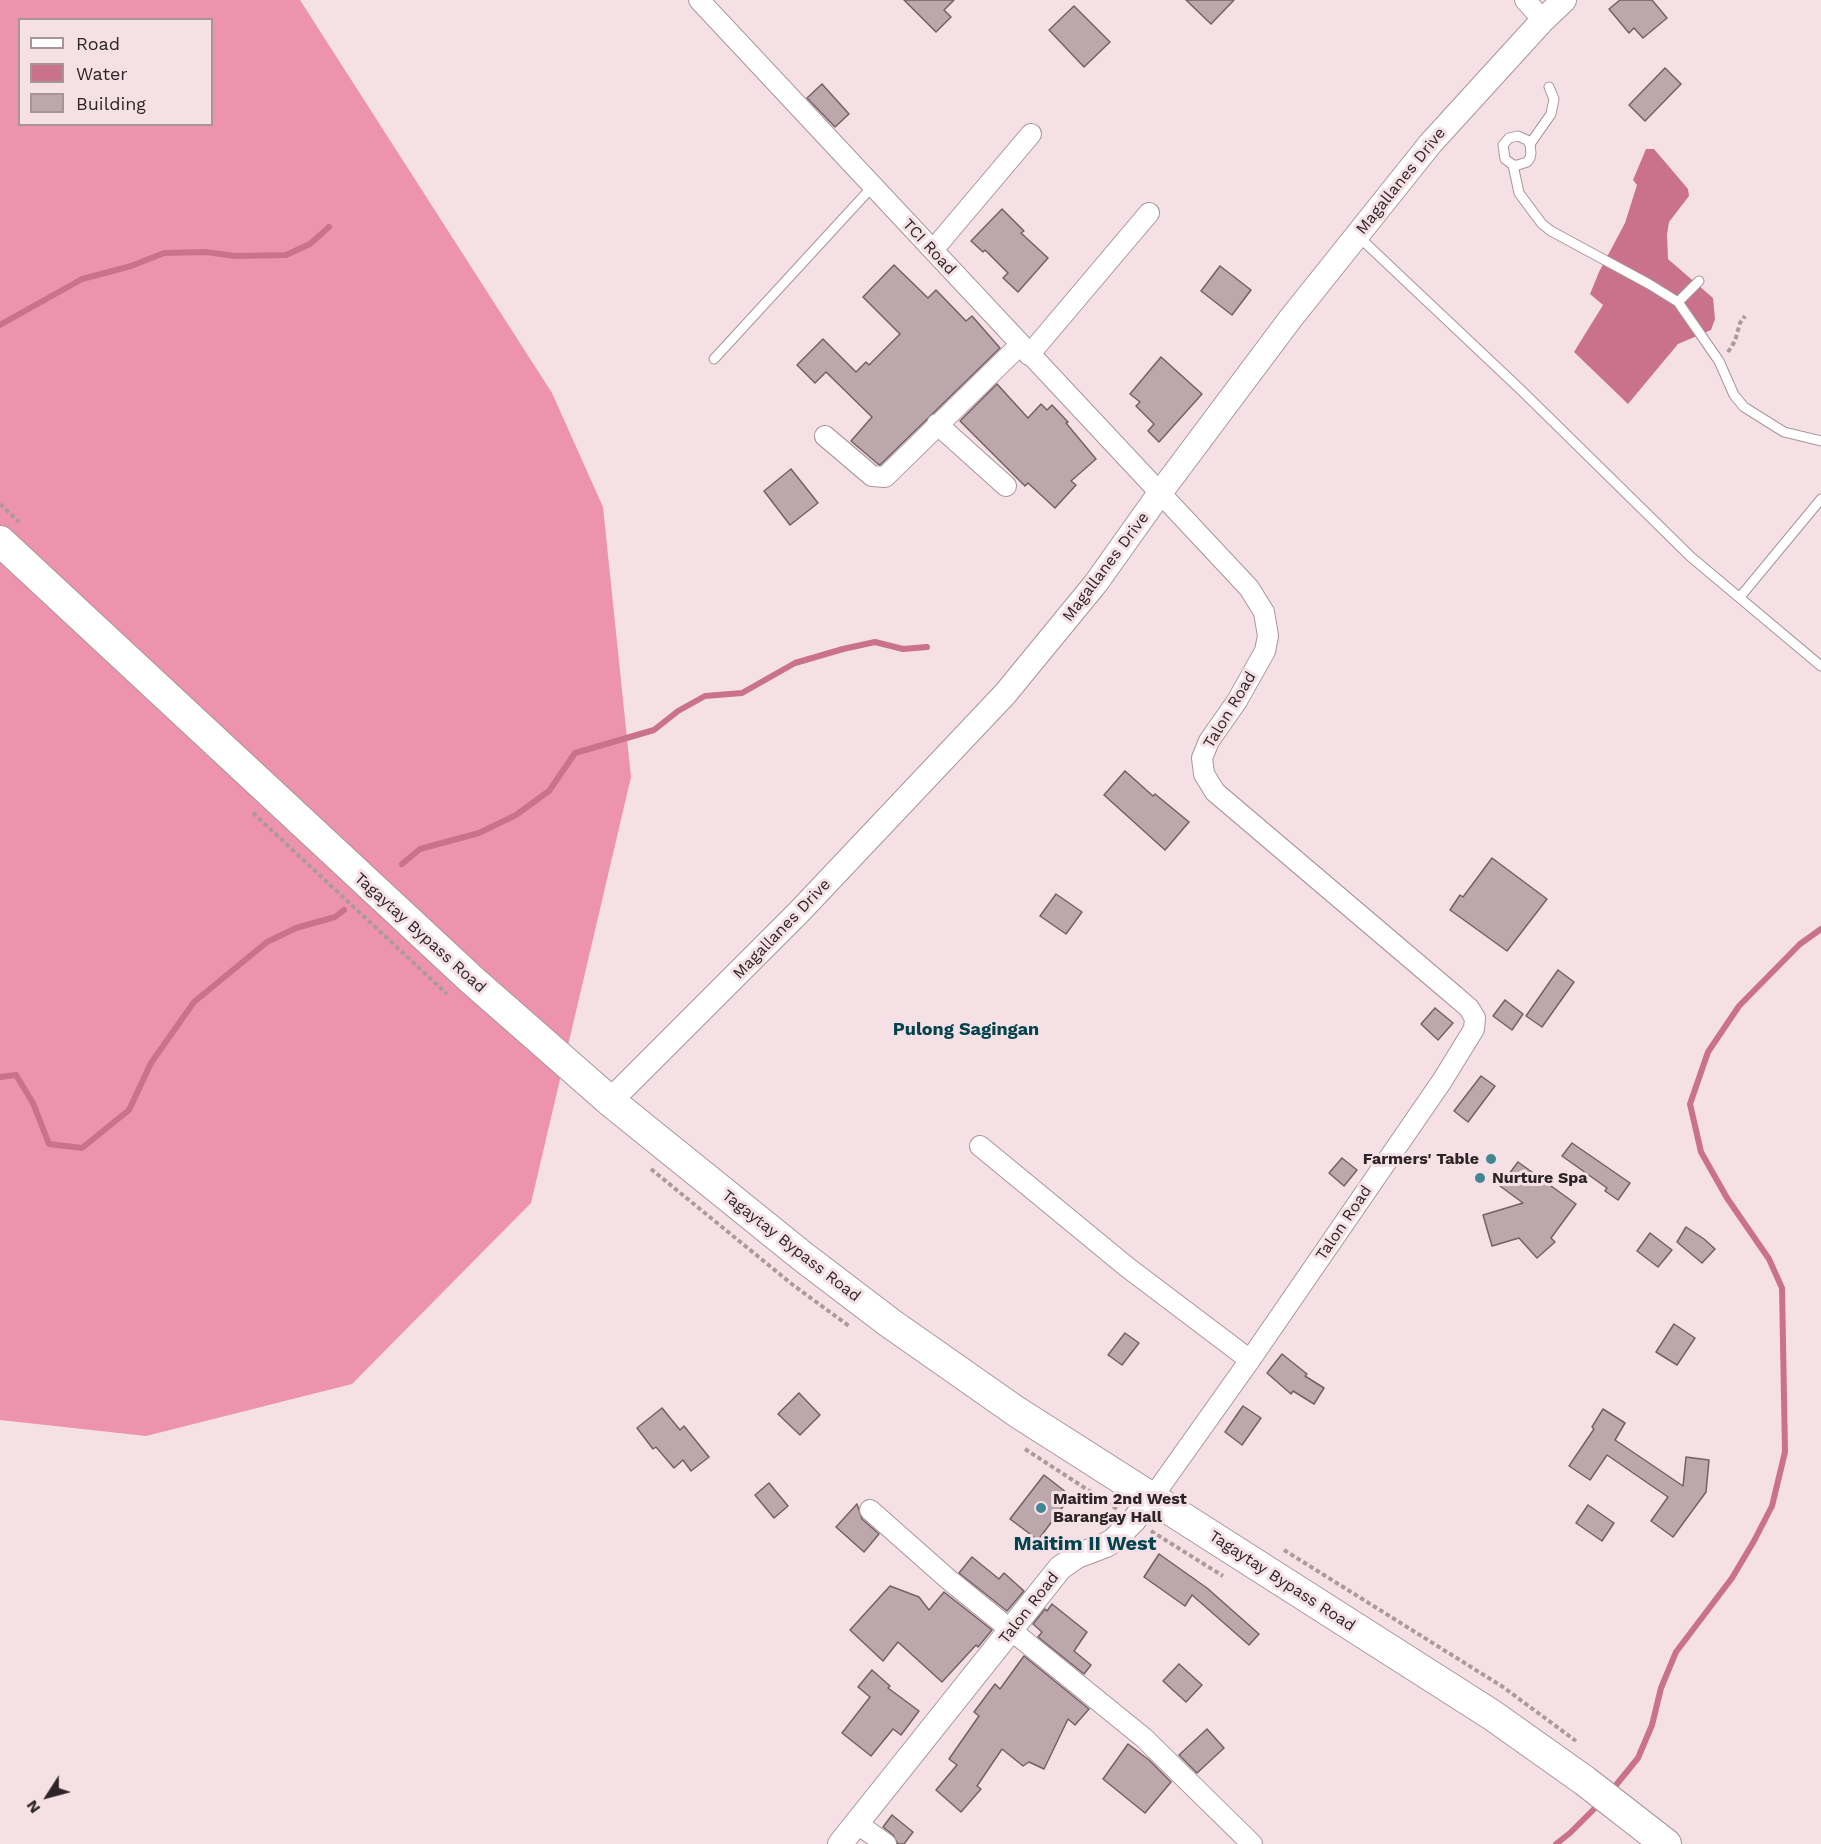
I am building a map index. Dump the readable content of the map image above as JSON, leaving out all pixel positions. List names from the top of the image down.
{
  "streets": {
    "main road": ["Tagaytay Bypass Road"],
    "street": ["Magallanes Drive", "TCI Road", "Talon Road"]
  },
  "crossings": [
    ["Magallanes Drive", "TCI Road"],
    ["Magallanes Drive", "Talon Road"],
    ["Magallanes Drive", "Tagaytay Bypass Road"],
    ["TCI Road", "Talon Road"],
    ["Talon Road", "Tagaytay Bypass Road"]
  ],
  "districts": ["Pulong Sagingan", "Maitim II West"],
  "places": ["Farmers' Table", "Nurture Spa", "Maitim 2nd West Barangay Hall"],
  "legend": ["Road", "Water", "Building"],
  "north": "bottom left"
}
